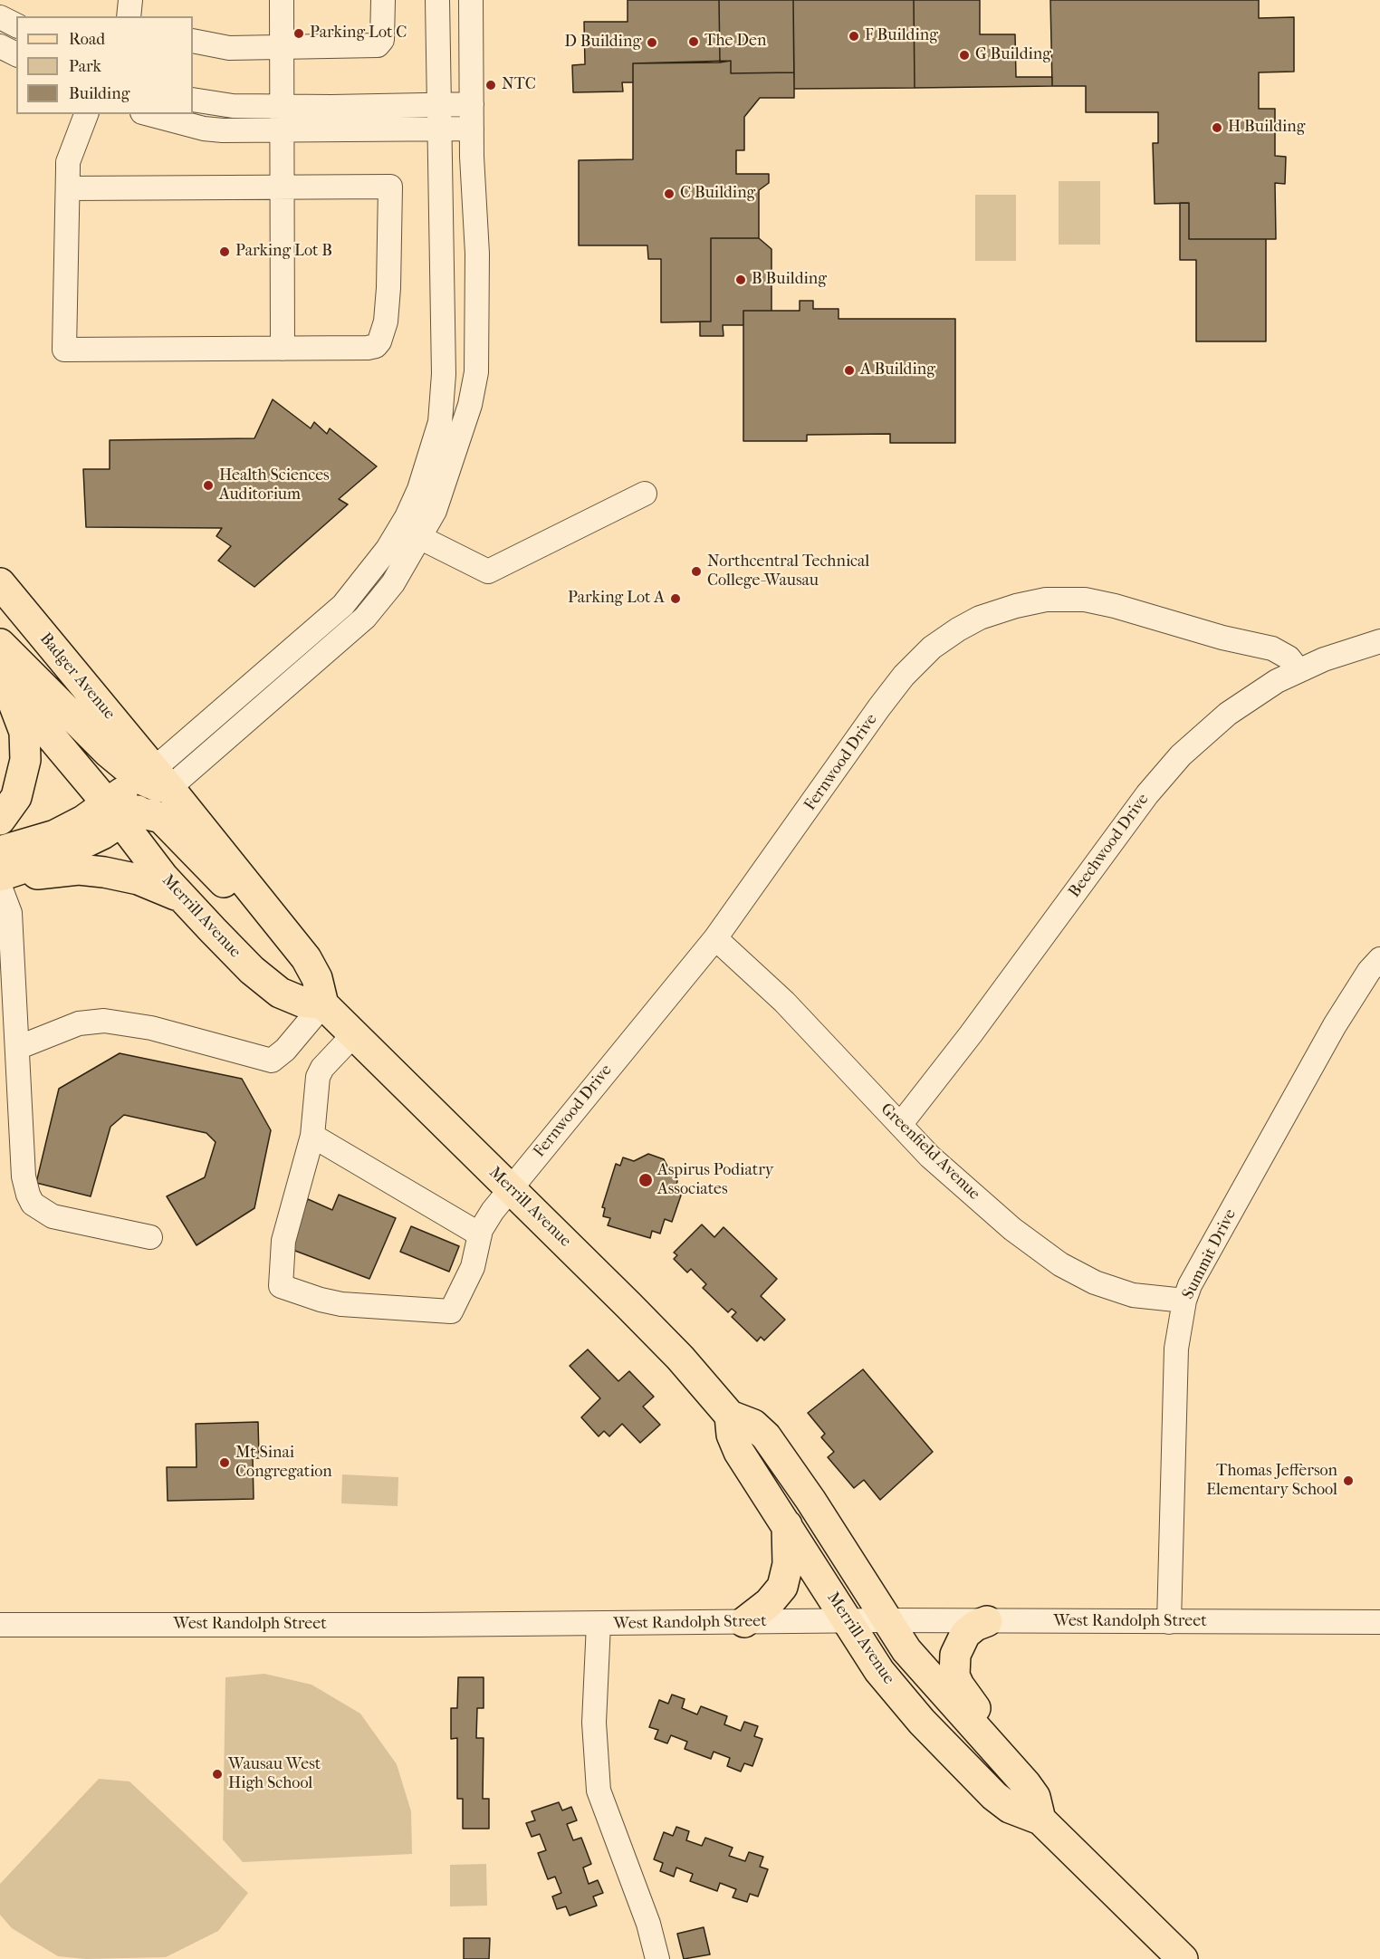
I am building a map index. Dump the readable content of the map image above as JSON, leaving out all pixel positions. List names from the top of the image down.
{
  "streets": {
    "main road": ["Badger Avenue", "Merrill Avenue"],
    "street": [
      "Fernwood Drive",
      "Beechwood Drive",
      "Greenfield Avenue",
      "Summit Drive",
      "West Randolph Street"
    ]
  },
  "crossings": [
    ["Fernwood Drive", "Beechwood Drive"],
    ["Fernwood Drive", "Merrill Avenue"],
    ["Fernwood Drive", "Greenfield Avenue"],
    ["Beechwood Drive", "Greenfield Avenue"],
    ["Merrill Avenue", "West Randolph Street"],
    ["Greenfield Avenue", "Summit Drive"],
    ["Summit Drive", "West Randolph Street"]
  ],
  "places": [
    "Parking Lot C",
    "F Building",
    "The Den",
    "D Building",
    "G Building",
    "NTC",
    "H Building",
    "C Building",
    "Parking Lot B",
    "B Building",
    "A Building",
    "Health Sciences Auditorium",
    "Northcentral Technical College-Wausau",
    "Parking Lot A",
    "Aspirus Podiatry Associates",
    "Mt Sinai Congregation",
    "Thomas Jefferson Elementary School",
    "Wausau West High School"
  ],
  "legend": ["Road", "Park", "Building"]
}
